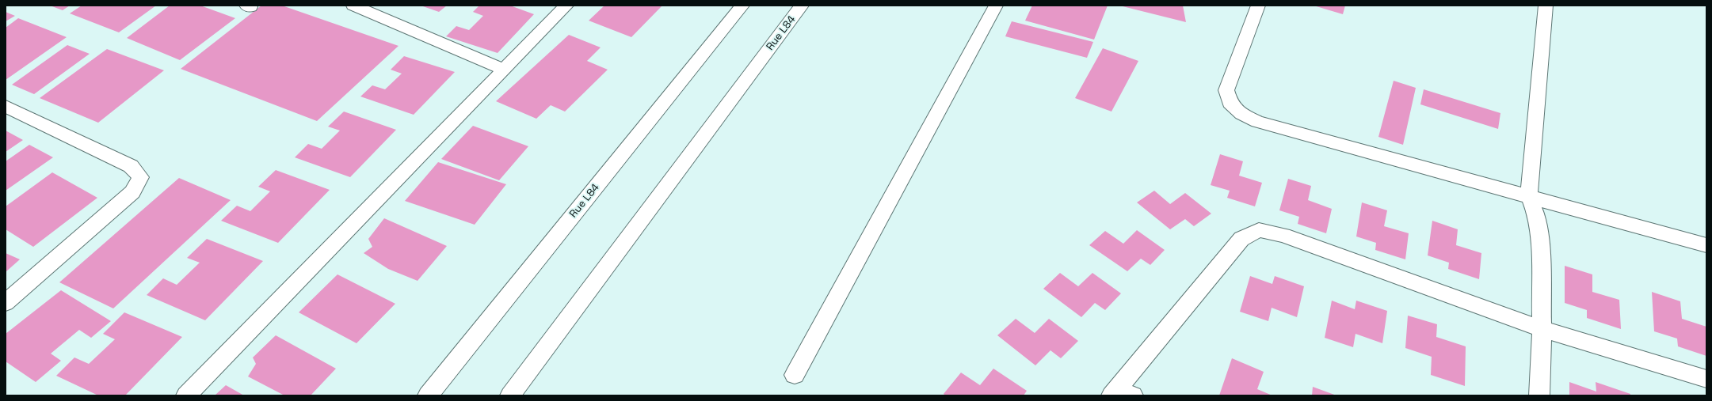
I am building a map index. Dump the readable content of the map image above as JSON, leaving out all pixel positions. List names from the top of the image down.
{
  "streets": {
    "street": ["Rue L84"]
  }
}
